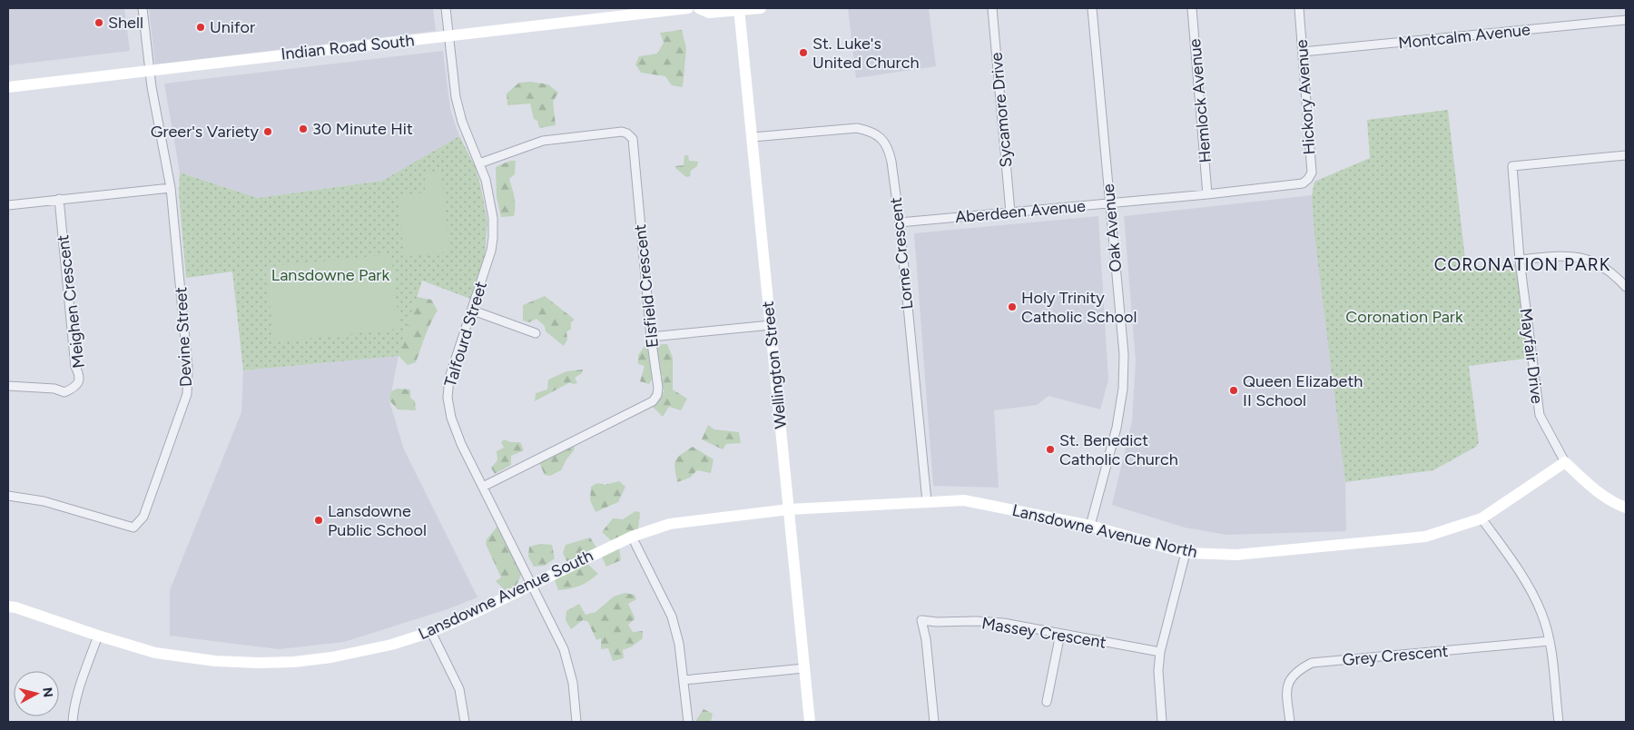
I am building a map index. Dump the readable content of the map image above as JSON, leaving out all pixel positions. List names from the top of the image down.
{
  "streets": {
    "street": [
      "Montcalm Avenue",
      "Indian Road South",
      "Hickory Avenue",
      "Hemlock Avenue",
      "Sycamore Drive",
      "Aberdeen Avenue",
      "Oak Avenue",
      "Lorne Crescent",
      "Elsfield Crescent",
      "Meighen Crescent",
      "Talfourd Street",
      "Devine Street",
      "Mayfair Drive",
      "Wellington Street",
      "Lansdowne Avenue North",
      "Lansdowne Avenue South",
      "Massey Crescent",
      "Grey Crescent"
    ]
  },
  "crossings": [
    ["Montcalm Avenue", "Hickory Avenue"],
    ["Indian Road South", "Talfourd Street"],
    ["Indian Road South", "Devine Street"],
    ["Hickory Avenue", "Aberdeen Avenue"],
    ["Hemlock Avenue", "Aberdeen Avenue"],
    ["Sycamore Drive", "Aberdeen Avenue"],
    ["Aberdeen Avenue", "Oak Avenue"],
    ["Aberdeen Avenue", "Lorne Crescent"],
    ["Oak Avenue", "Lansdowne Avenue North"],
    ["Lorne Crescent", "Wellington Street"],
    ["Lorne Crescent", "Lansdowne Avenue North"],
    ["Elsfield Crescent", "Talfourd Street"],
    ["Talfourd Street", "Lansdowne Avenue South"],
    ["Mayfair Drive", "Lansdowne Avenue North"],
    ["Wellington Street", "Lansdowne Avenue North"],
    ["Wellington Street", "Lansdowne Avenue South"],
    ["Lansdowne Avenue North", "Lansdowne Avenue South"]
  ],
  "districts": ["CORONATION PARK"],
  "parks": ["Lansdowne Park", "Coronation Park"],
  "places": [
    "Shell",
    "Unifor",
    "St. Luke's United Church",
    "30 Minute Hit",
    "Greer's Variety",
    "Holy Trinity Catholic School",
    "Queen Elizabeth II School",
    "St. Benedict Catholic Church",
    "Lansdowne Public School"
  ],
  "north": "right"
}
